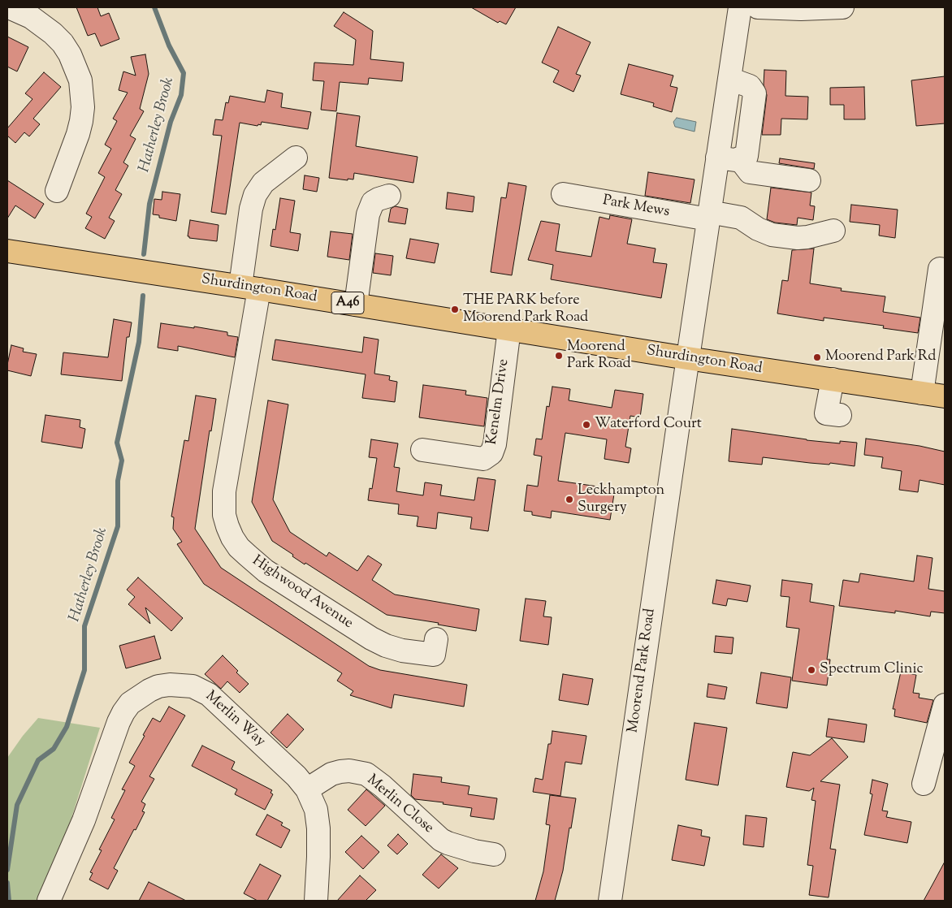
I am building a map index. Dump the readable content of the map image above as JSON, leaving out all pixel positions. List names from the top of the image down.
{
  "streets": {
    "main road": ["Shurdington Road", "A46"],
    "street": [
      "Park Mews",
      "Kenelm Drive",
      "Highwood Avenue",
      "Moorend Park Road",
      "Merlin Way",
      "Merlin Close"
    ]
  },
  "crossings": [
    ["Park Mews", "Moorend Park Road"],
    ["Shurdington Road", "Kenelm Drive"],
    ["Shurdington Road", "Highwood Avenue"],
    ["Shurdington Road", "Moorend Park Road"],
    ["Merlin Way", "Merlin Close"]
  ],
  "water": ["Hatherley Brook"],
  "places": [
    "THE PARK before Moorend Park Road",
    "Moorend Park Road",
    "Moorend Park Rd",
    "Waterford Court",
    "Leckhampton Surgery",
    "Spectrum Clinic"
  ]
}
